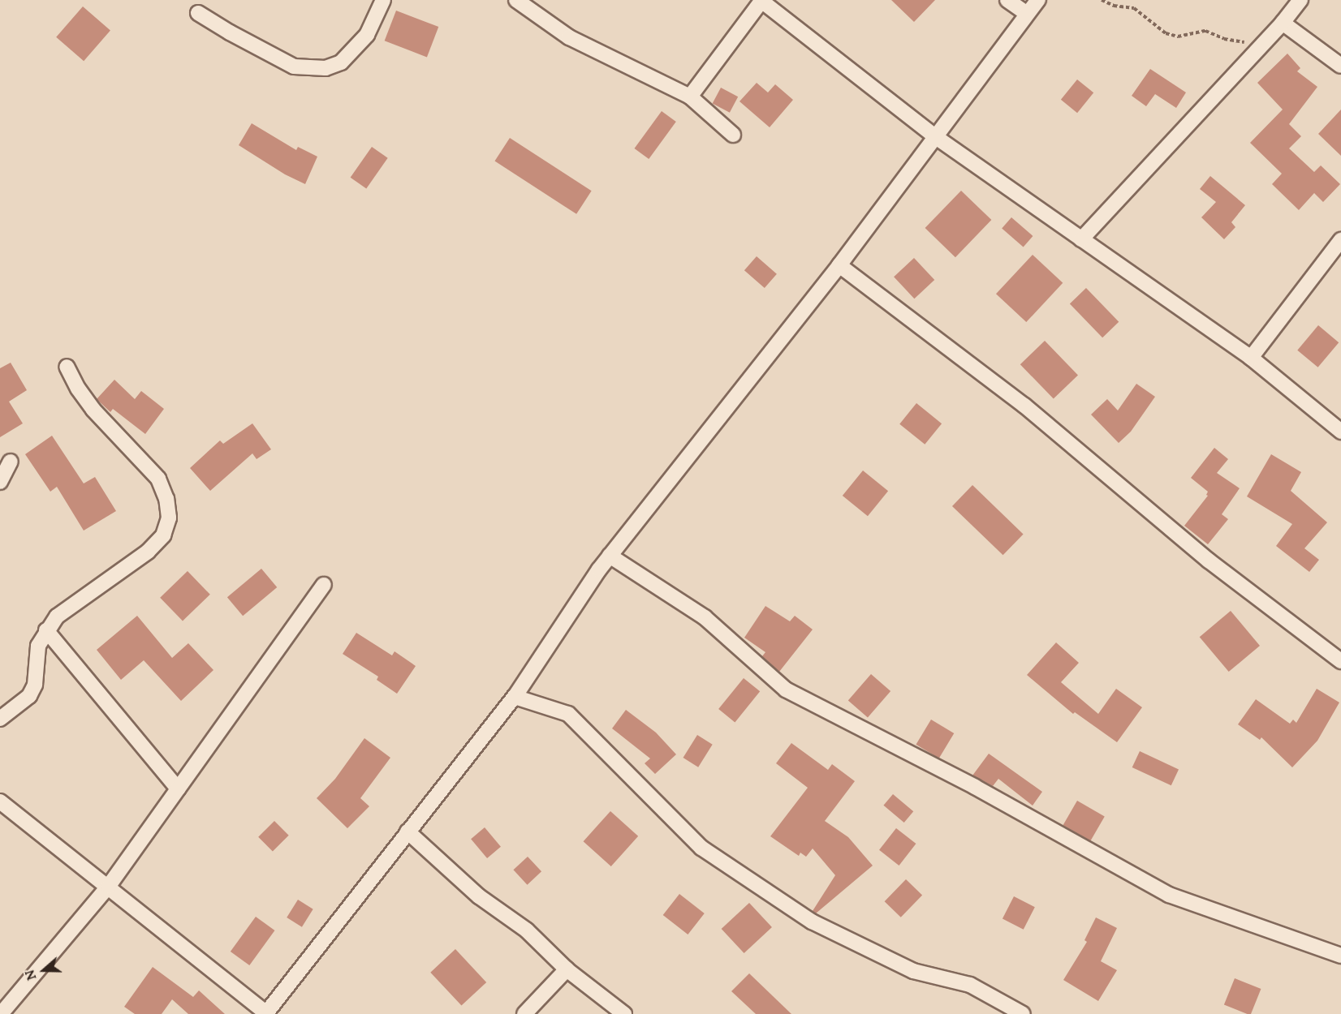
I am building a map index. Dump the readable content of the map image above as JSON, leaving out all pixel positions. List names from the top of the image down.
{
  "north": "left"
}
